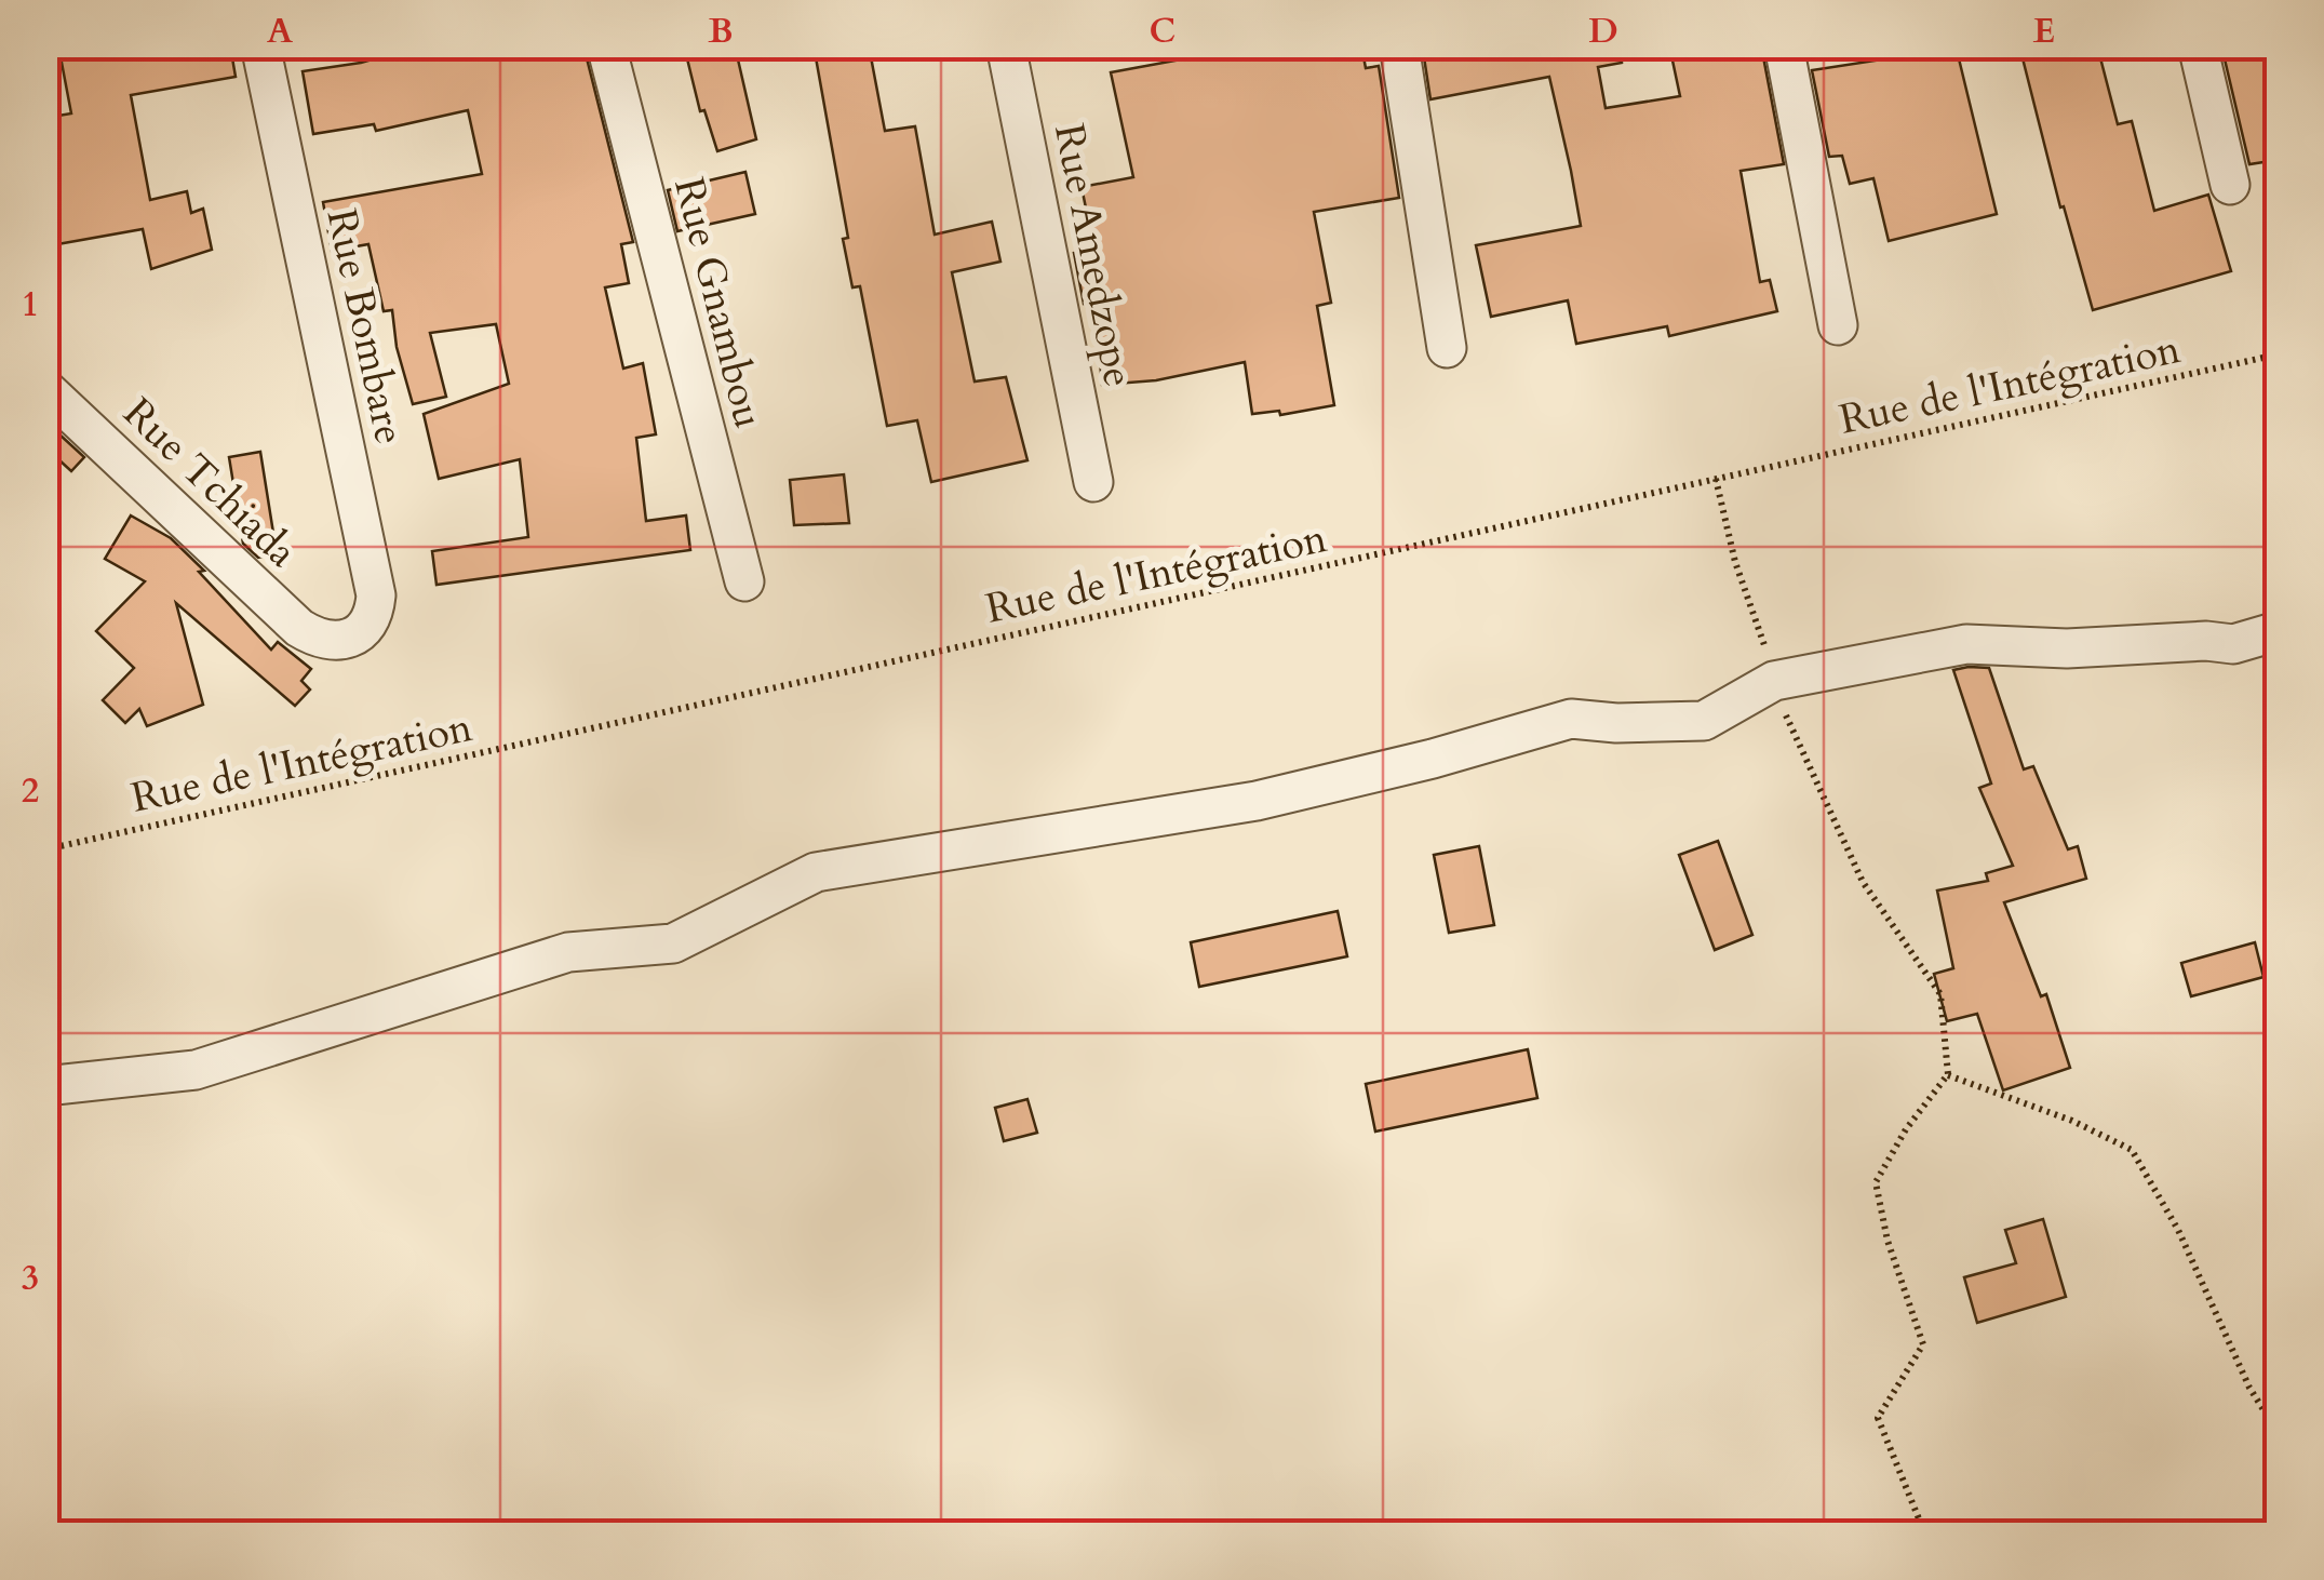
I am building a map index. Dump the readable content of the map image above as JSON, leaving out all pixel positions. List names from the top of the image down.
{
  "streets": {
    "street": [
      "Rue Amedzope",
      "Rue Gnambou",
      "Rue Bombare",
      "Rue Tchiada"
    ],
    "path": ["Rue de l'Intégration"]
  },
  "crossings": [
    ["Rue Bombare", "Rue Tchiada"]
  ],
  "grid": {
    "columns": [
      "A",
      "B",
      "C",
      "D",
      "E"
    ],
    "rows": ["1", "2", "3"]
  }
}
